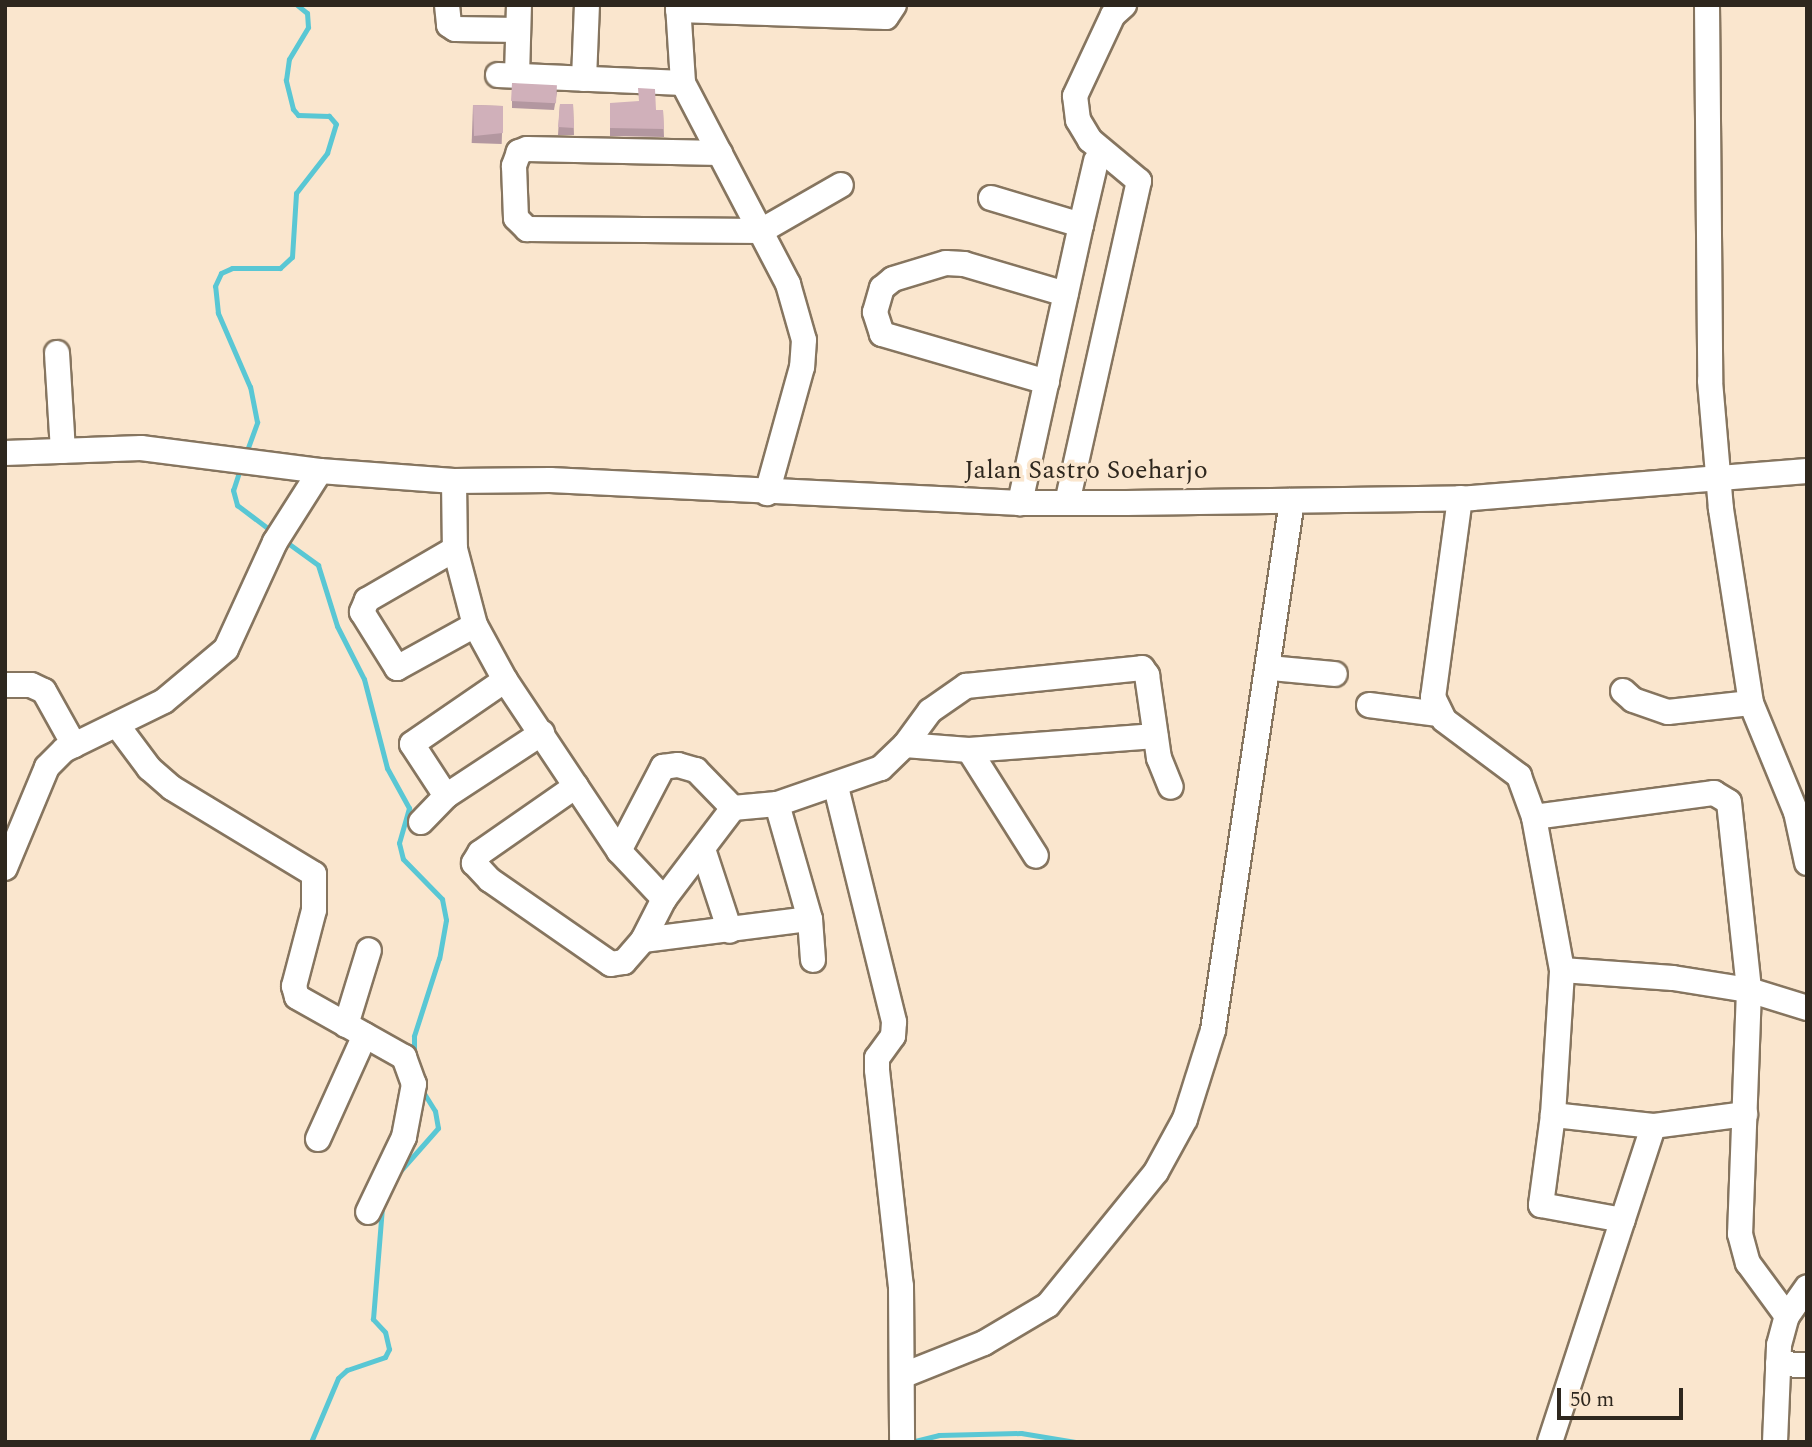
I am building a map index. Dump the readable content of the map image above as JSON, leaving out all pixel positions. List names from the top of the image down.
{
  "streets": {
    "street": ["Jalan Sastro Soeharjo"]
  },
  "scale_bar": "50 m"
}
